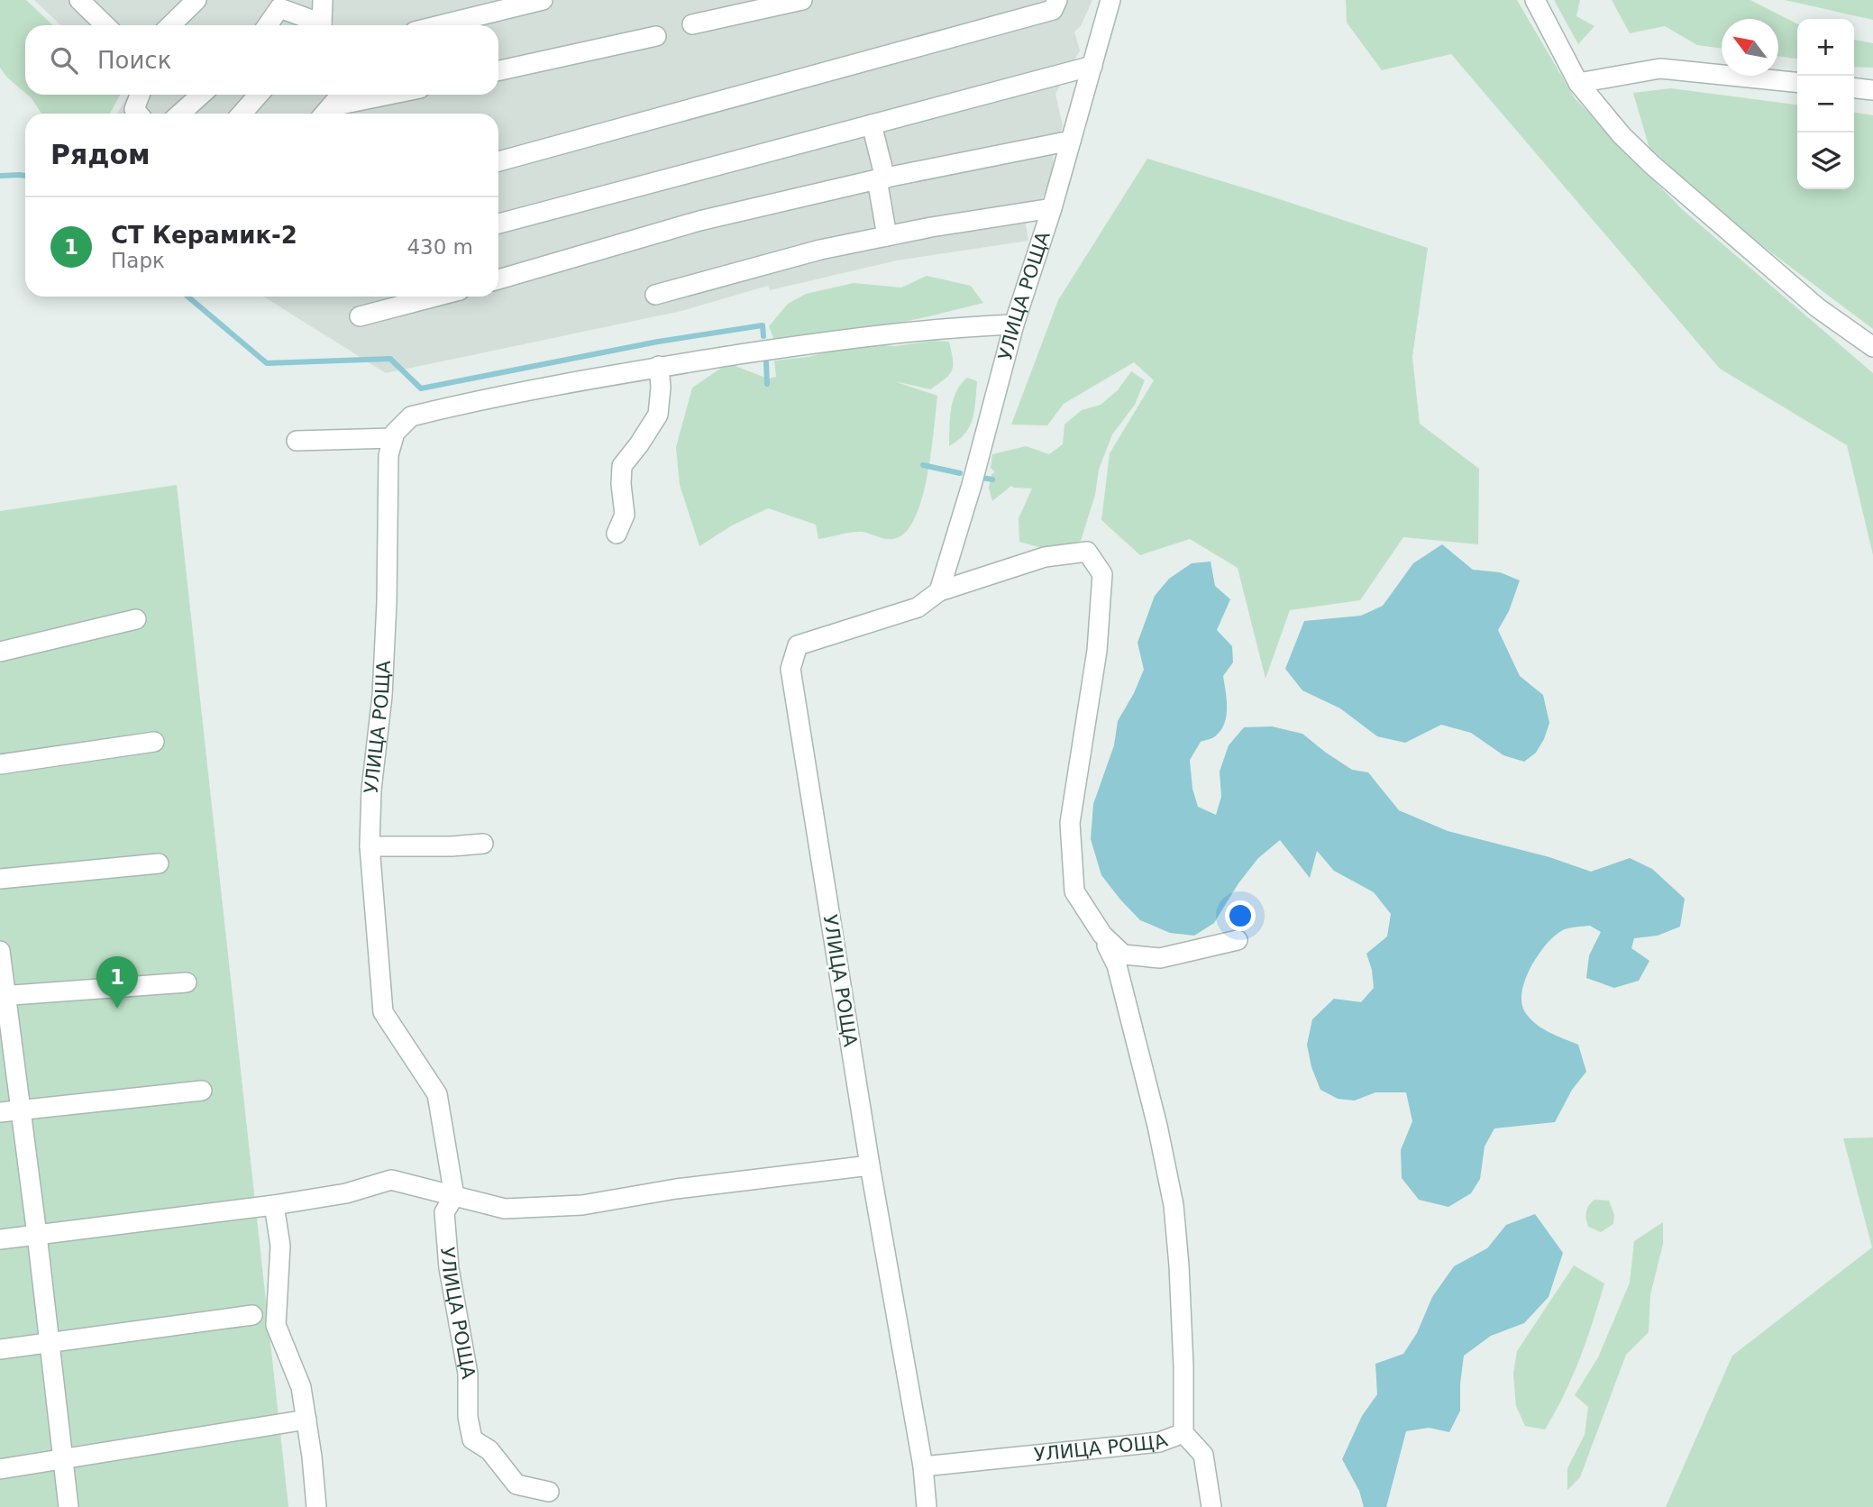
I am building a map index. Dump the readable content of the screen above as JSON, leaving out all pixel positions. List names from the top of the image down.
{
  "streets": {
    "street": ["УЛИЦА РОЩА"]
  },
  "north": "top left",
  "page": {
    "map_buttons": ["+", "−"],
    "search": "Поиск",
    "heading": "Рядом",
    "list": [
      {
        "mark": "1",
        "name": "СТ Керамик-2",
        "note": "Парк",
        "value": "430 m"
      }
    ],
    "pins": "1"
  }
}
